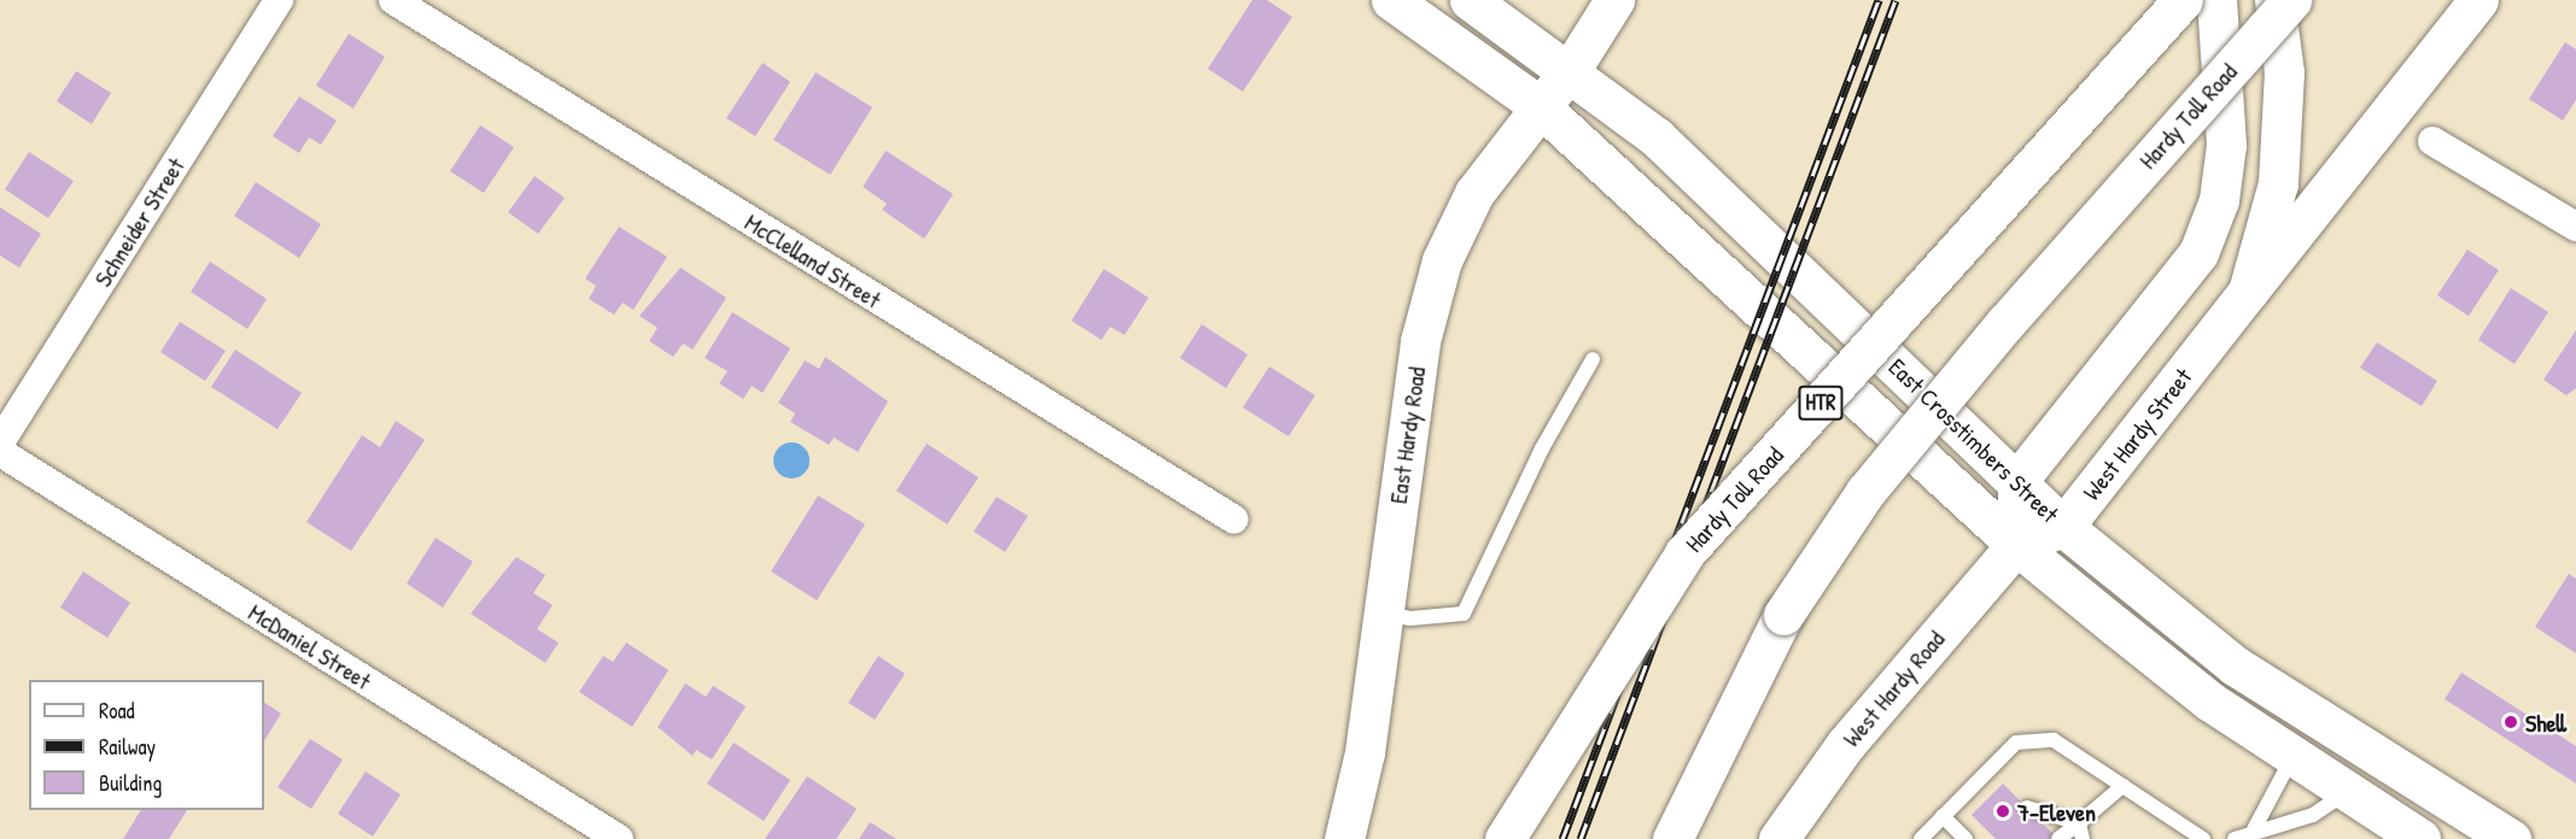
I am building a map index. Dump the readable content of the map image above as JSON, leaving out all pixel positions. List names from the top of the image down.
{
  "streets": {
    "main road": [
      "Hardy Toll Road",
      "HTR",
      "West Hardy Street",
      "East Hardy Road",
      "East Crosstimbers Street",
      "West Hardy Road"
    ],
    "street": ["Schneider Street", "McClelland Street", "McDaniel Street"]
  },
  "crossings": [
    ["West Hardy Street", "East Crosstimbers Street"],
    ["East Hardy Road", "East Crosstimbers Street"],
    ["East Crosstimbers Street", "West Hardy Road"]
  ],
  "places": ["Shell", "7-Eleven"],
  "legend": ["Road", "Railway", "Building"]
}
